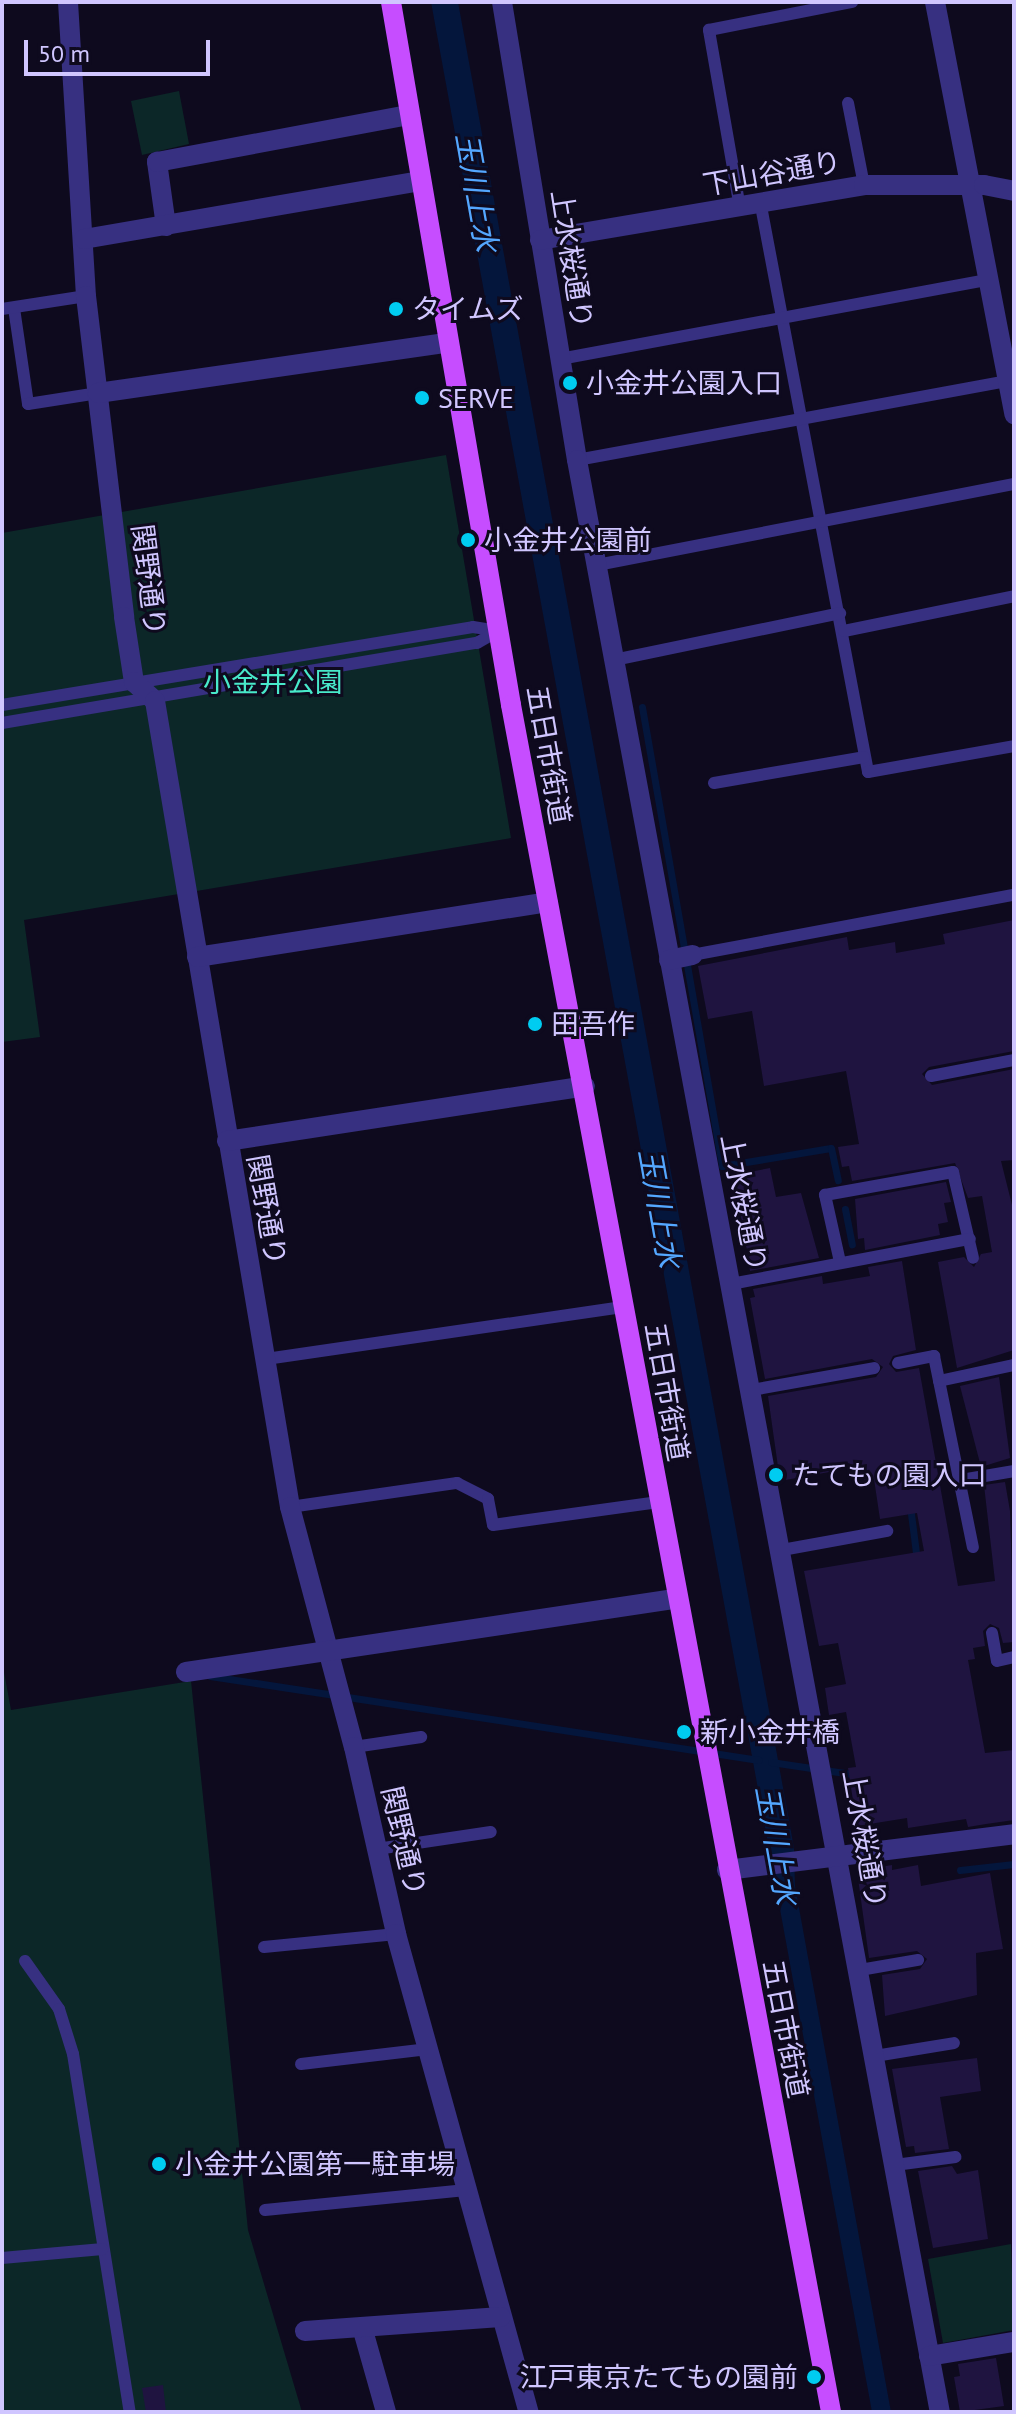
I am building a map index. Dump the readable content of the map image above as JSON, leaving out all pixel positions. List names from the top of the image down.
{
  "streets": {
    "main road": ["五日市街道"],
    "street": ["下山谷通り", "上水桜通り", "関野通り"]
  },
  "crossings": [
    ["下山谷通り", "上水桜通り"]
  ],
  "water": ["玉川上水"],
  "parks": ["小金井公園"],
  "places": [
    "タイムズ",
    "小金井公園入口",
    "SERVE",
    "小金井公園前",
    "田吾作",
    "たてもの園入口",
    "新小金井橋",
    "小金井公園第一駐車場",
    "江戸東京たてもの園前"
  ],
  "scale_bar": "50 m"
}
